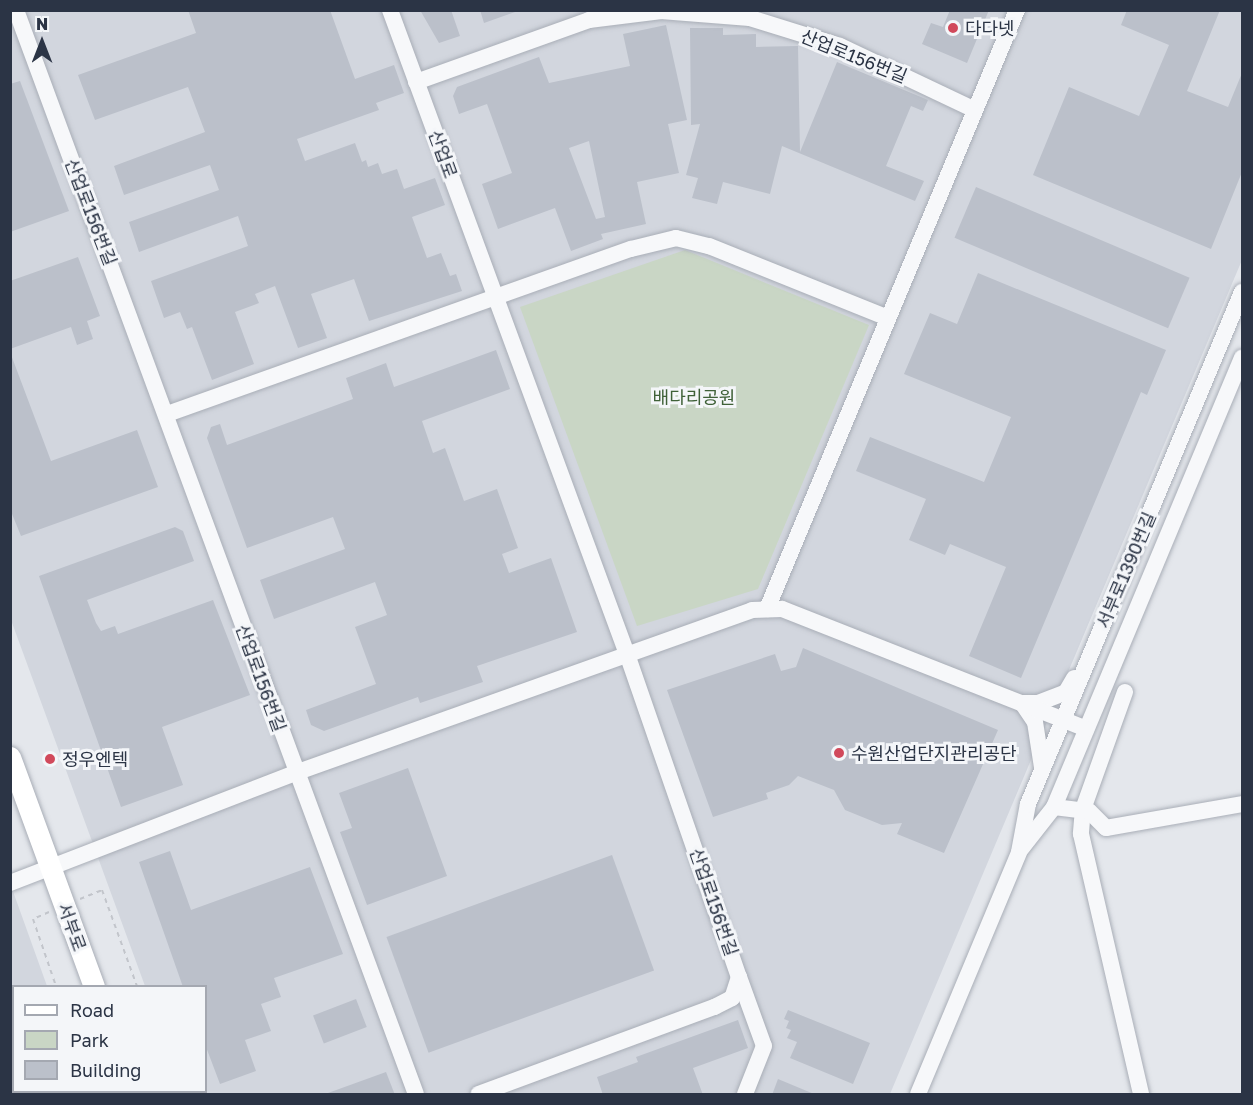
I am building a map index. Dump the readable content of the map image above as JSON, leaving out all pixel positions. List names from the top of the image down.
{
  "streets": {
    "main road": ["서부로"],
    "street": ["산업로156번길", "산업로", "서부로1390번길"]
  },
  "crossings": [
    ["산업로156번길", "산업로"]
  ],
  "parks": ["배다리공원"],
  "places": ["다다넷", "수원산업단지관리공단", "정우엔텍"],
  "legend": ["Road", "Park", "Building"],
  "north": "top"
}
